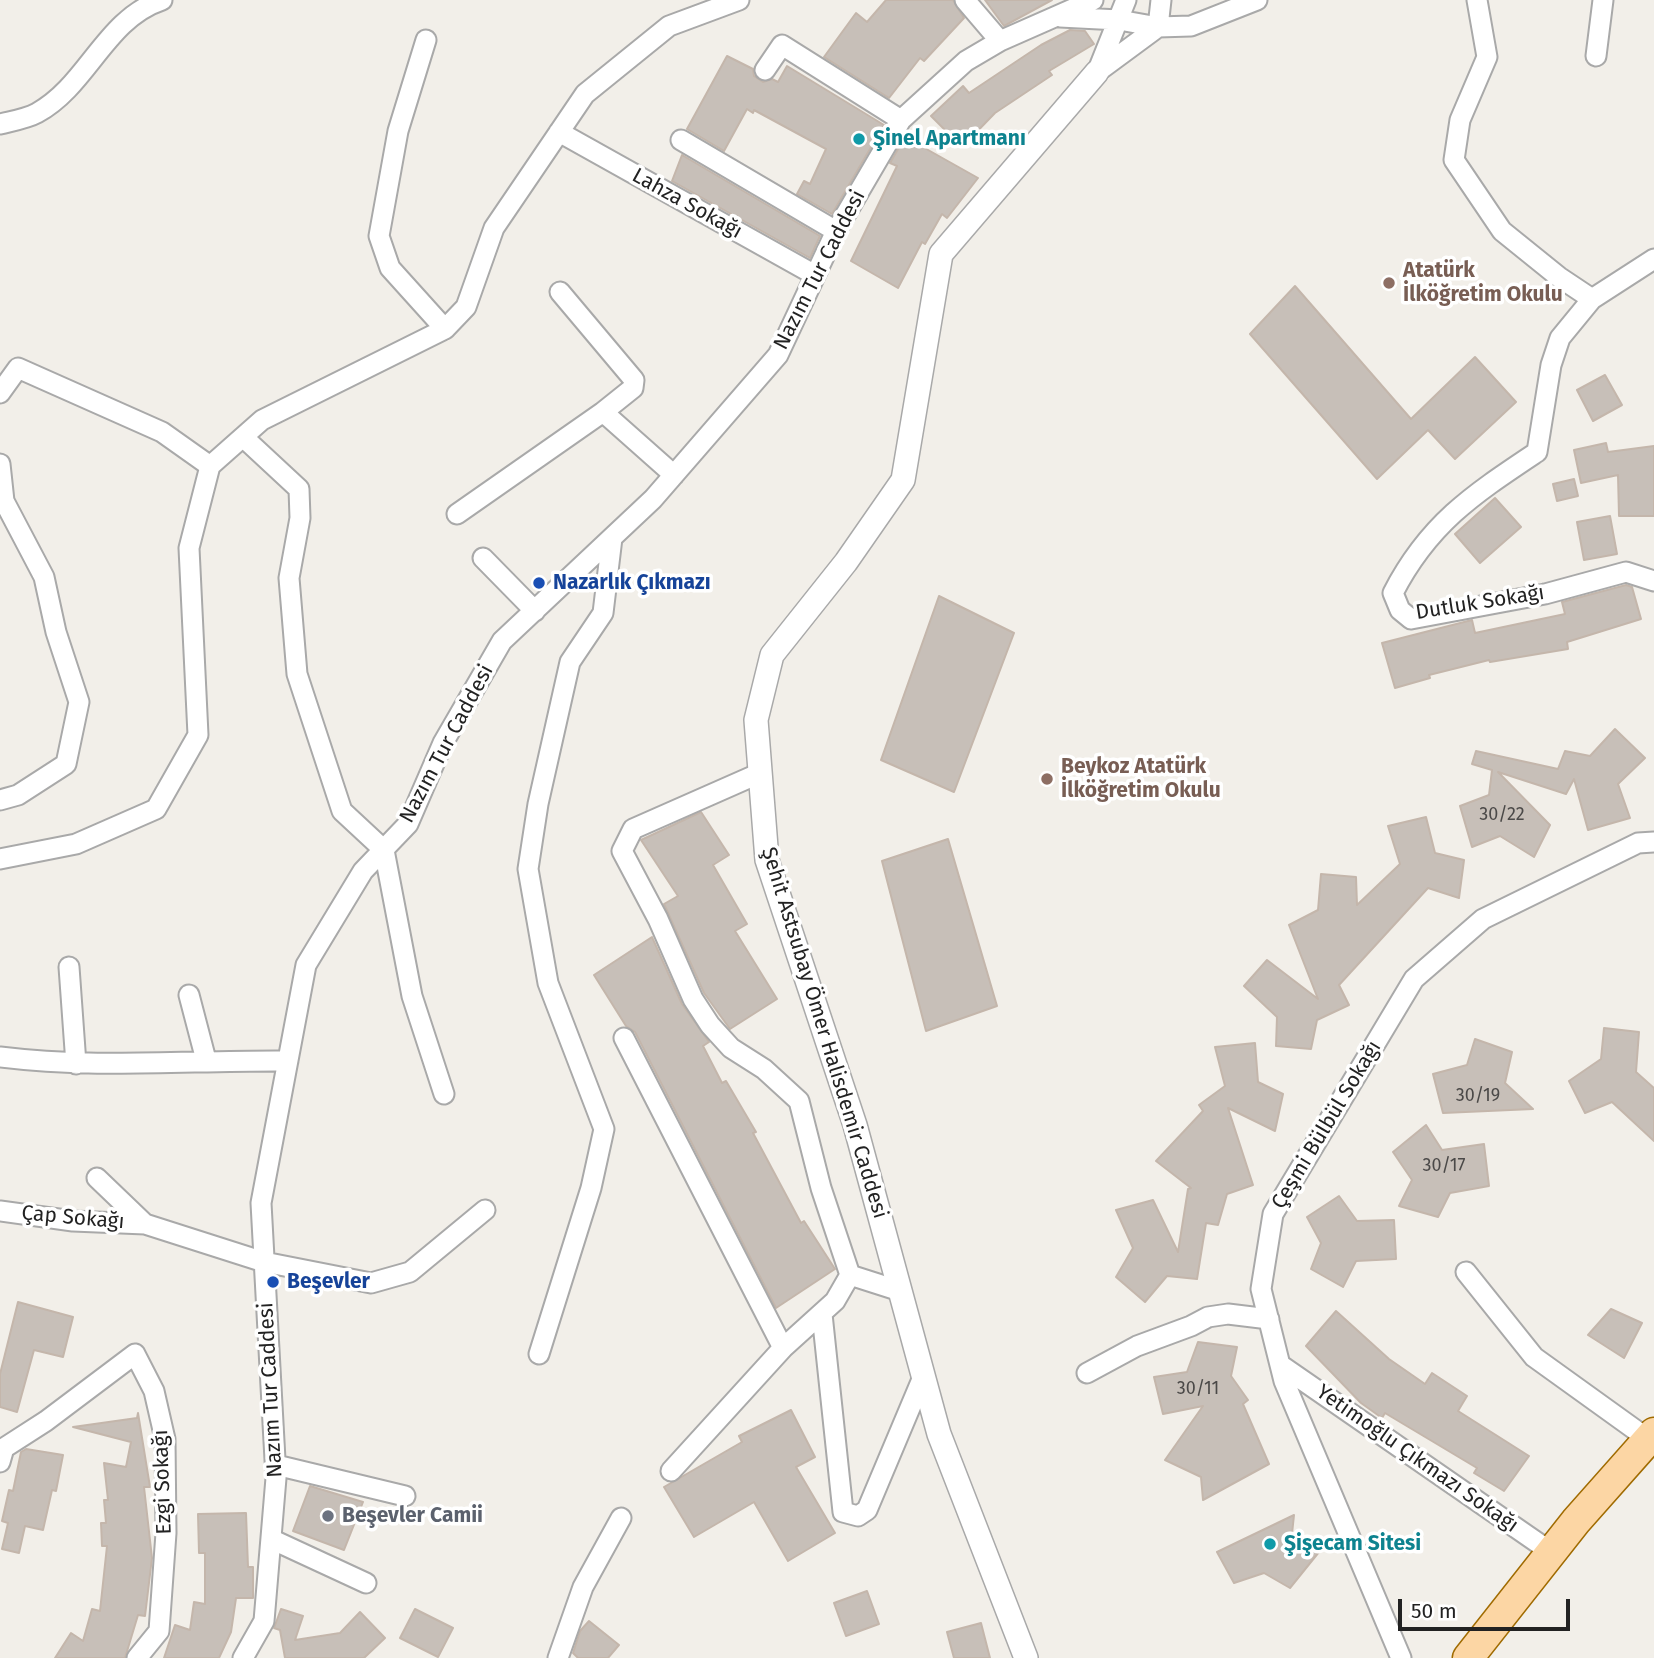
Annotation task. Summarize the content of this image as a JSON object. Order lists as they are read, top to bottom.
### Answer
{
  "streets": {
    "street": [
      "Lahza Sokağı",
      "Nazım Tur Caddesi",
      "Dutluk Sokağı",
      "Şehit Astsubay Ömer Halisdemir Caddesi",
      "Çeşmi Bülbül Sokağı",
      "Çap Sokağı",
      "Yetimoğlu Çıkmazı Sokağı",
      "Ezgi Sokağı"
    ]
  },
  "crossings": [
    ["Lahza Sokağı", "Nazım Tur Caddesi"],
    ["Nazım Tur Caddesi", "Çap Sokağı"],
    ["Çeşmi Bülbül Sokağı", "Yetimoğlu Çıkmazı Sokağı"]
  ],
  "places": [
    "Şinel Apartmanı",
    "Atatürk İlköğretim Okulu",
    "Nazarlık Çıkmazı",
    "Beykoz Atatürk İlköğretim Okulu",
    "Beşevler",
    "Beşevler Camii",
    "Şişecam Sitesi"
  ],
  "house_numbers": [
    "30/22",
    "30/19",
    "30/17",
    "30/11"
  ],
  "scale_bar": "50 m"
}
